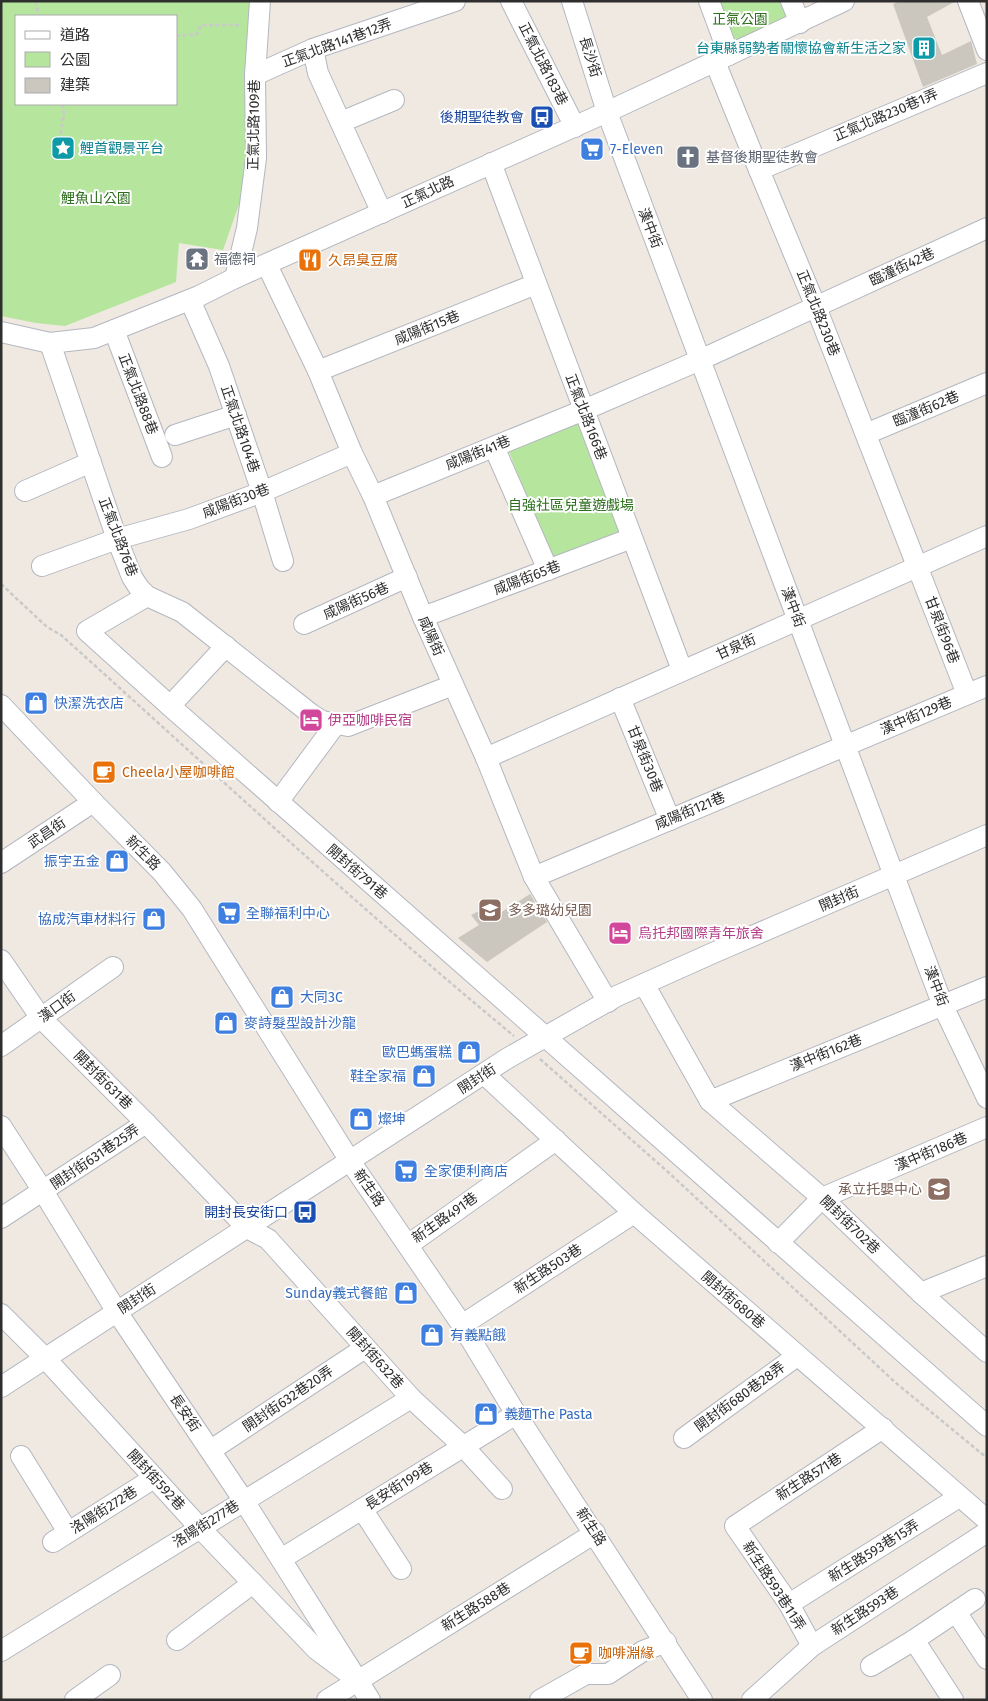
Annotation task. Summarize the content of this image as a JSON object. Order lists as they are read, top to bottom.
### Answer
{
  "streets": {
    "street": [
      "正氣北路141巷12弄",
      "長沙街",
      "正氣北路183巷",
      "正氣北路230巷1弄",
      "正氣北路109巷",
      "正氣北路",
      "漢中街",
      "臨潼街42巷",
      "正氣北路230巷",
      "咸陽街15巷",
      "正氣北路88巷",
      "臨潼街62巷",
      "正氣北路166巷",
      "正氣北路104巷",
      "咸陽街41巷",
      "咸陽街30巷",
      "正氣北路76巷",
      "咸陽街65巷",
      "咸陽街56巷",
      "甘泉街96巷",
      "咸陽街",
      "甘泉街",
      "漢中街129巷",
      "甘泉街30巷",
      "咸陽街121巷",
      "武昌街",
      "新生路",
      "開封街791巷",
      "開封街",
      "漢口街",
      "漢中街162巷",
      "開封街631巷",
      "漢中街186巷",
      "開封街631巷25弄",
      "新生路491巷",
      "開封街702巷",
      "新生路503巷",
      "開封街680巷",
      "開封街632巷",
      "開封街680巷28弄",
      "開封街632巷20弄",
      "長安街",
      "新生路571巷",
      "開封街592巷",
      "長安街199巷",
      "洛陽街272巷",
      "洛陽街277巷",
      "新生路593巷15弄",
      "新生路593巷11弄",
      "新生路588巷",
      "新生路593巷"
    ]
  },
  "crossings": [
    ["正氣北路141巷12弄", "正氣北路109巷"],
    ["長沙街", "正氣北路"],
    ["長沙街", "漢中街"],
    ["正氣北路183巷", "正氣北路"],
    ["正氣北路230巷1弄", "正氣北路230巷"],
    ["正氣北路109巷", "正氣北路"],
    ["正氣北路", "漢中街"],
    ["正氣北路", "正氣北路230巷"],
    ["正氣北路", "正氣北路88巷"],
    ["正氣北路", "正氣北路166巷"],
    ["正氣北路", "正氣北路104巷"],
    ["正氣北路", "正氣北路76巷"],
    ["正氣北路", "咸陽街"],
    ["漢中街", "臨潼街42巷"],
    ["漢中街", "咸陽街41巷"],
    ["漢中街", "甘泉街"],
    ["漢中街", "漢中街129巷"],
    ["漢中街", "咸陽街121巷"],
    ["漢中街", "開封街"],
    ["漢中街", "漢中街162巷"],
    ["臨潼街42巷", "正氣北路230巷"],
    ["臨潼街42巷", "咸陽街41巷"],
    ["正氣北路230巷", "臨潼街62巷"],
    ["正氣北路230巷", "甘泉街96巷"],
    ["正氣北路230巷", "甘泉街"],
    ["咸陽街15巷", "正氣北路166巷"],
    ["咸陽街15巷", "咸陽街"],
    ["正氣北路166巷", "咸陽街41巷"],
    ["正氣北路166巷", "咸陽街65巷"],
    ["正氣北路166巷", "甘泉街"],
    ["正氣北路104巷", "咸陽街30巷"],
    ["咸陽街41巷", "咸陽街"],
    ["咸陽街30巷", "正氣北路76巷"],
    ["咸陽街30巷", "咸陽街"],
    ["正氣北路76巷", "開封街791巷"],
    ["咸陽街65巷", "咸陽街"],
    ["咸陽街56巷", "咸陽街"],
    ["甘泉街96巷", "甘泉街"],
    ["甘泉街96巷", "漢中街129巷"],
    ["咸陽街", "甘泉街"],
    ["咸陽街", "咸陽街121巷"],
    ["咸陽街", "開封街"],
    ["甘泉街", "甘泉街30巷"],
    ["漢中街129巷", "咸陽街121巷"],
    ["甘泉街30巷", "咸陽街121巷"],
    ["武昌街", "新生路"],
    ["新生路", "開封街"],
    ["新生路", "新生路491巷"],
    ["新生路", "新生路503巷"],
    ["新生路", "長安街199巷"],
    ["新生路", "新生路588巷"],
    ["開封街791巷", "開封街"],
    ["開封街", "開封街631巷"],
    ["開封街", "開封街702巷"],
    ["開封街", "開封街680巷"],
    ["開封街", "開封街632巷"],
    ["開封街", "長安街"],
    ["開封街", "開封街592巷"],
    ["漢口街", "開封街631巷"],
    ["漢中街162巷", "開封街702巷"],
    ["開封街631巷", "開封街631巷25弄"],
    ["開封街631巷", "開封街632巷"],
    ["漢中街186巷", "開封街702巷"],
    ["開封街631巷25弄", "長安街"],
    ["新生路491巷", "開封街680巷"],
    ["新生路503巷", "開封街680巷"],
    ["開封街680巷", "開封街680巷28弄"],
    ["開封街680巷", "新生路571巷"],
    ["開封街680巷", "新生路593巷15弄"],
    ["開封街632巷", "開封街632巷20弄"],
    ["開封街632巷", "長安街199巷"],
    ["開封街632巷", "洛陽街277巷"],
    ["開封街632巷20弄", "長安街"],
    ["長安街", "開封街592巷"],
    ["長安街", "長安街199巷"],
    ["長安街", "洛陽街277巷"],
    ["長安街", "新生路588巷"],
    ["新生路571巷", "新生路593巷11弄"],
    ["開封街592巷", "洛陽街272巷"],
    ["開封街592巷", "洛陽街277巷"],
    ["開封街592巷", "新生路588巷"],
    ["新生路593巷15弄", "新生路593巷11弄"],
    ["新生路593巷11弄", "新生路593巷"]
  ],
  "parks": ["正氣公園", "鯉魚山公園", "自強社區兒童遊戲場"],
  "places": {
    "building": ["台東縣弱勢者關懷協會新生活之家"],
    "bus stop": ["後期聖徒教會", "開封長安街口"],
    "place": ["鯉首觀景平台"],
    "supermarket": ["7-Eleven", "全聯福利中心", "全家便利商店"],
    "church": ["基督後期聖徒教會"],
    "temple": ["福德祠"],
    "restaurant": ["久昂臭豆腐"],
    "shop": [
      "快潔洗衣店",
      "振宇五金",
      "協成汽車材料行",
      "大同3C",
      "麥詩髮型設計沙龍",
      "歐巴螞蛋糕",
      "鞋全家福",
      "燦坤",
      "Sunday義式餐館",
      "有義點餓",
      "義麵The Pasta"
    ],
    "hotel": ["伊亞咖啡民宿", "烏托邦國際青年旅舍"],
    "cafe": ["Cheela小屋咖啡館", "咖啡淵緣"],
    "school or university": ["多多璐幼兒園", "承立托嬰中心"]
  },
  "legend": ["道路", "公園", "建築"]
}
